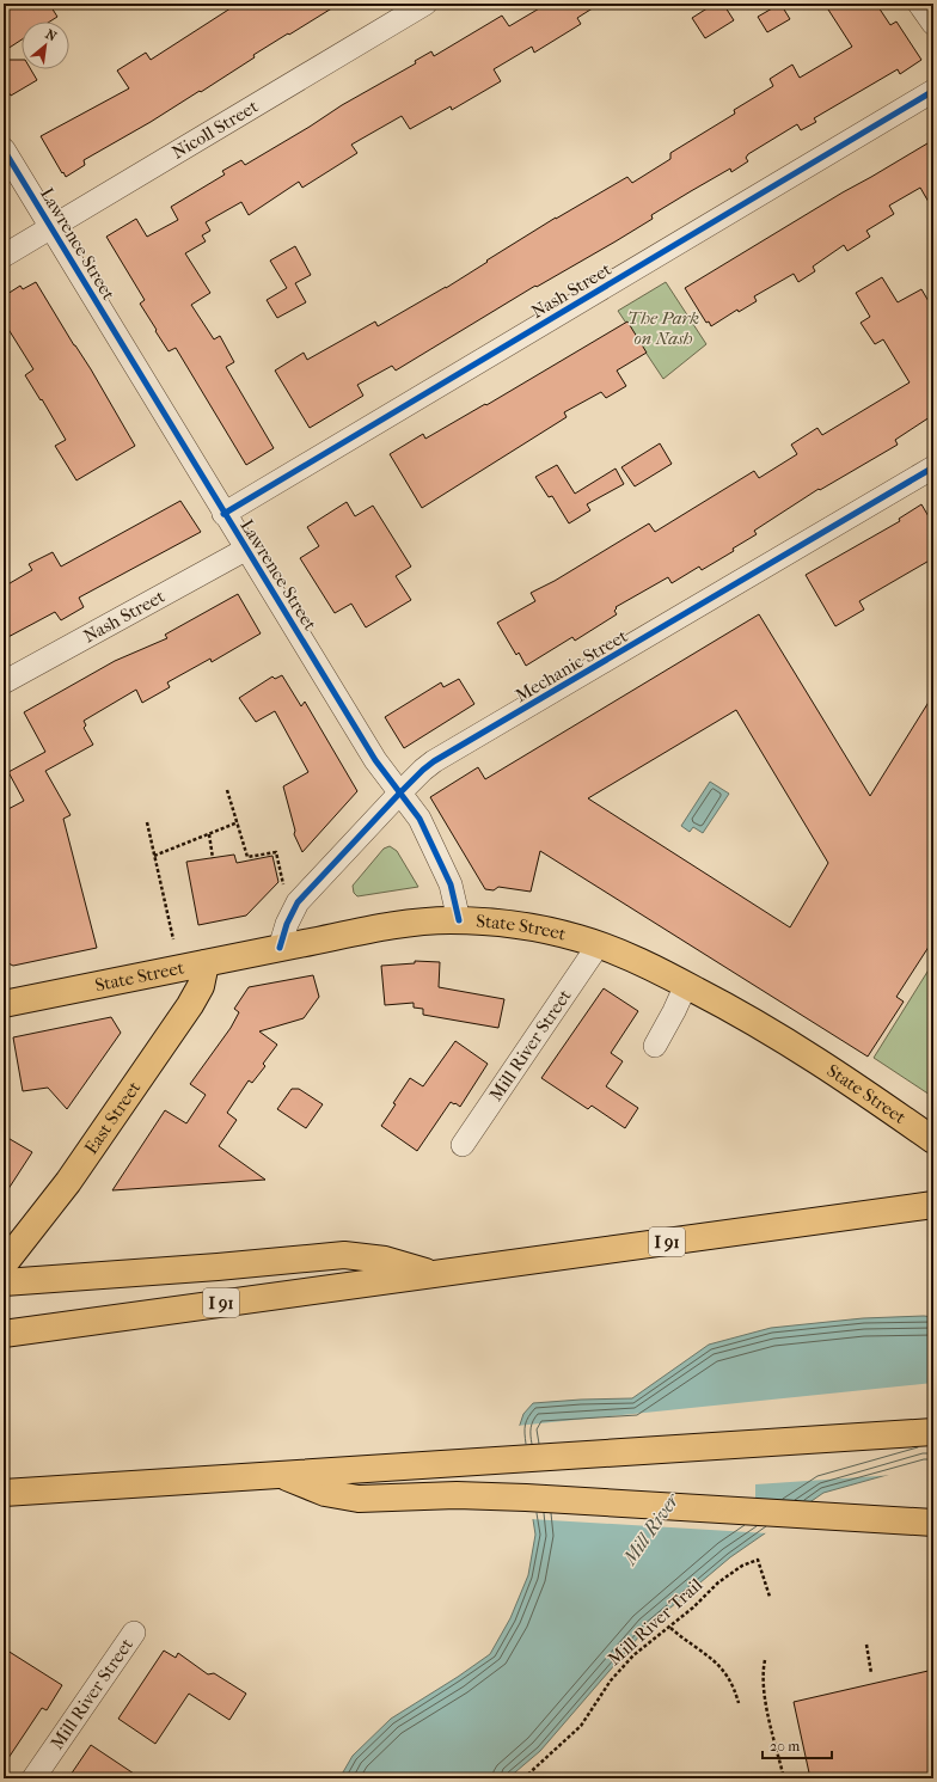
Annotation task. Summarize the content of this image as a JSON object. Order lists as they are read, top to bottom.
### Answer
{
  "streets": {
    "main road": ["State Street", "East Street", "I 91"],
    "street": [
      "Nicoll Street",
      "Lawrence Street",
      "Nash Street",
      "Mechanic Street",
      "Mill River Street"
    ],
    "path": ["Mill River Trail"]
  },
  "crossings": [
    ["Nicoll Street", "Lawrence Street"],
    ["Lawrence Street", "Nash Street"],
    ["Lawrence Street", "Mechanic Street"],
    ["Lawrence Street", "State Street"],
    ["Mechanic Street", "State Street"],
    ["State Street", "Mill River Street"],
    ["State Street", "East Street"]
  ],
  "water": ["Mill River"],
  "parks": ["The Park on Nash"],
  "scale_bar": "20 m",
  "north": "top right"
}
